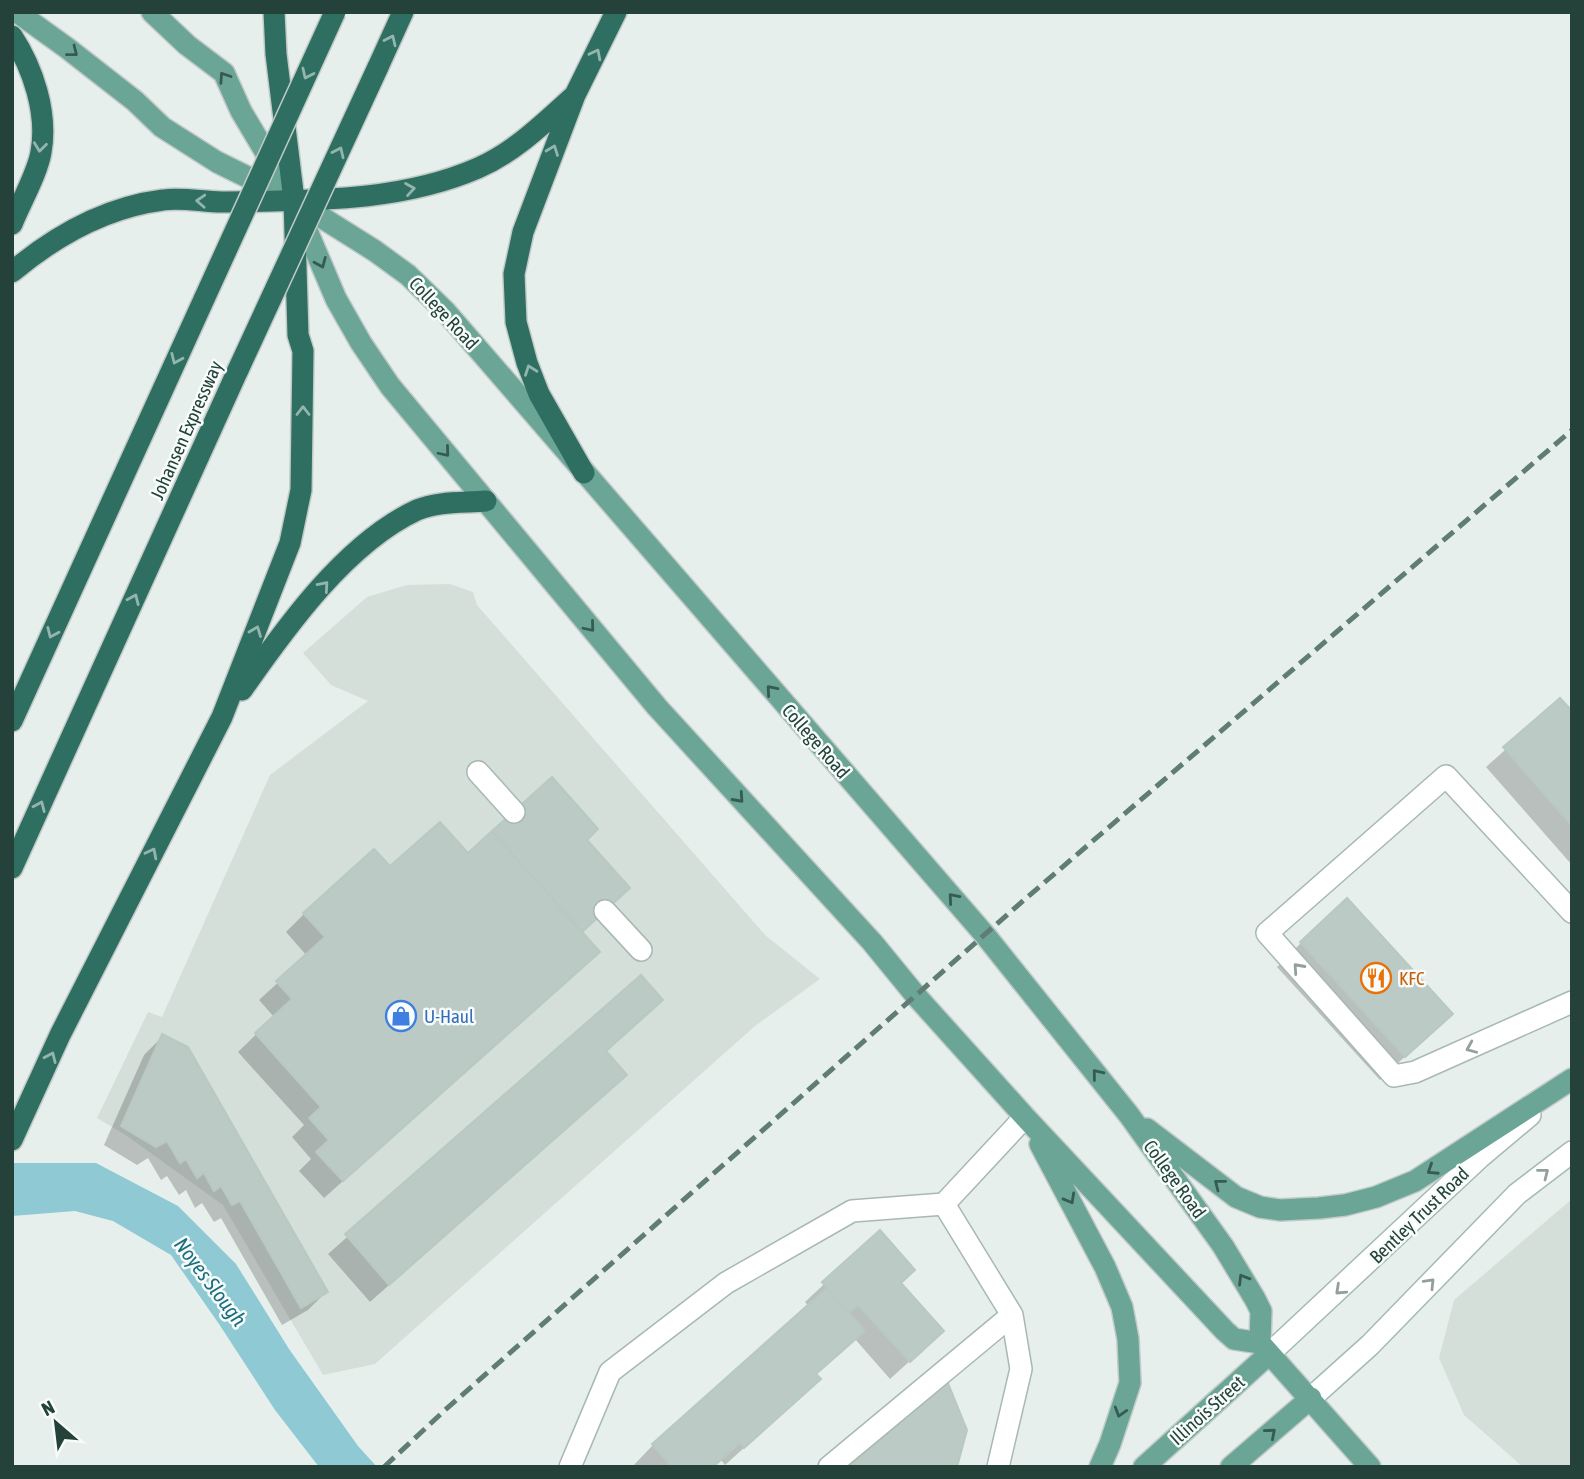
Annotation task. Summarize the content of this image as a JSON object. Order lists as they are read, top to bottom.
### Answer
{
  "streets": {
    "highway": ["Johansen Expressway"],
    "main road": ["College Road", "Illinois Street"],
    "street": ["Bentley Trust Road"]
  },
  "crossings": [
    ["College Road", "Bentley Trust Road"],
    ["College Road", "Illinois Street"],
    ["Bentley Trust Road", "Illinois Street"]
  ],
  "water": ["Noyes Slough"],
  "places": {
    "restaurant": ["KFC"],
    "shop": ["U-Haul"]
  },
  "north": "top left"
}
